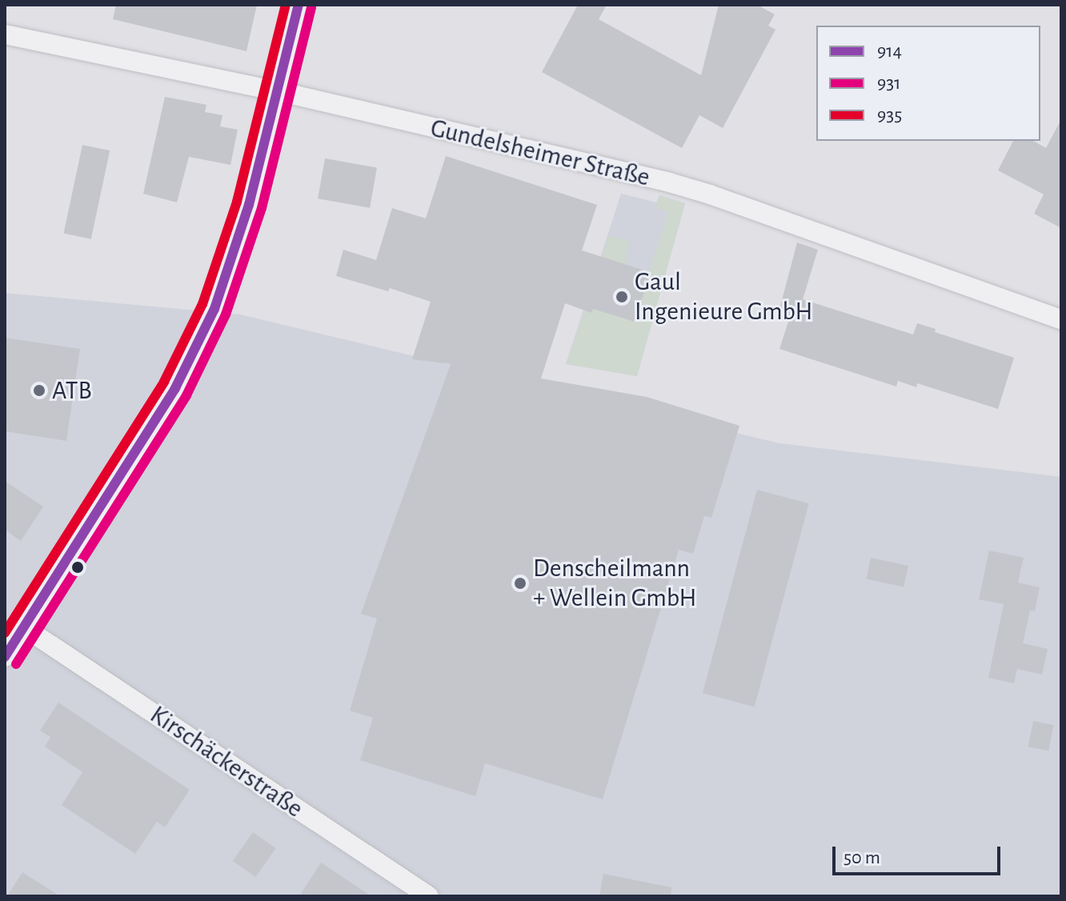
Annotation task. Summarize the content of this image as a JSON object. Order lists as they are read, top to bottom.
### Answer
{
  "streets": {
    "street": ["Gundelsheimer Straße", "Kirschäckerstraße"]
  },
  "places": ["Gaul Ingenieure GmbH", "ATB", "Denscheilmann + Wellein GmbH"],
  "lines": ["transit line 914", "transit line 935", "transit line 931"],
  "legend": ["914", "931", "935"],
  "scale_bar": "50 m"
}
